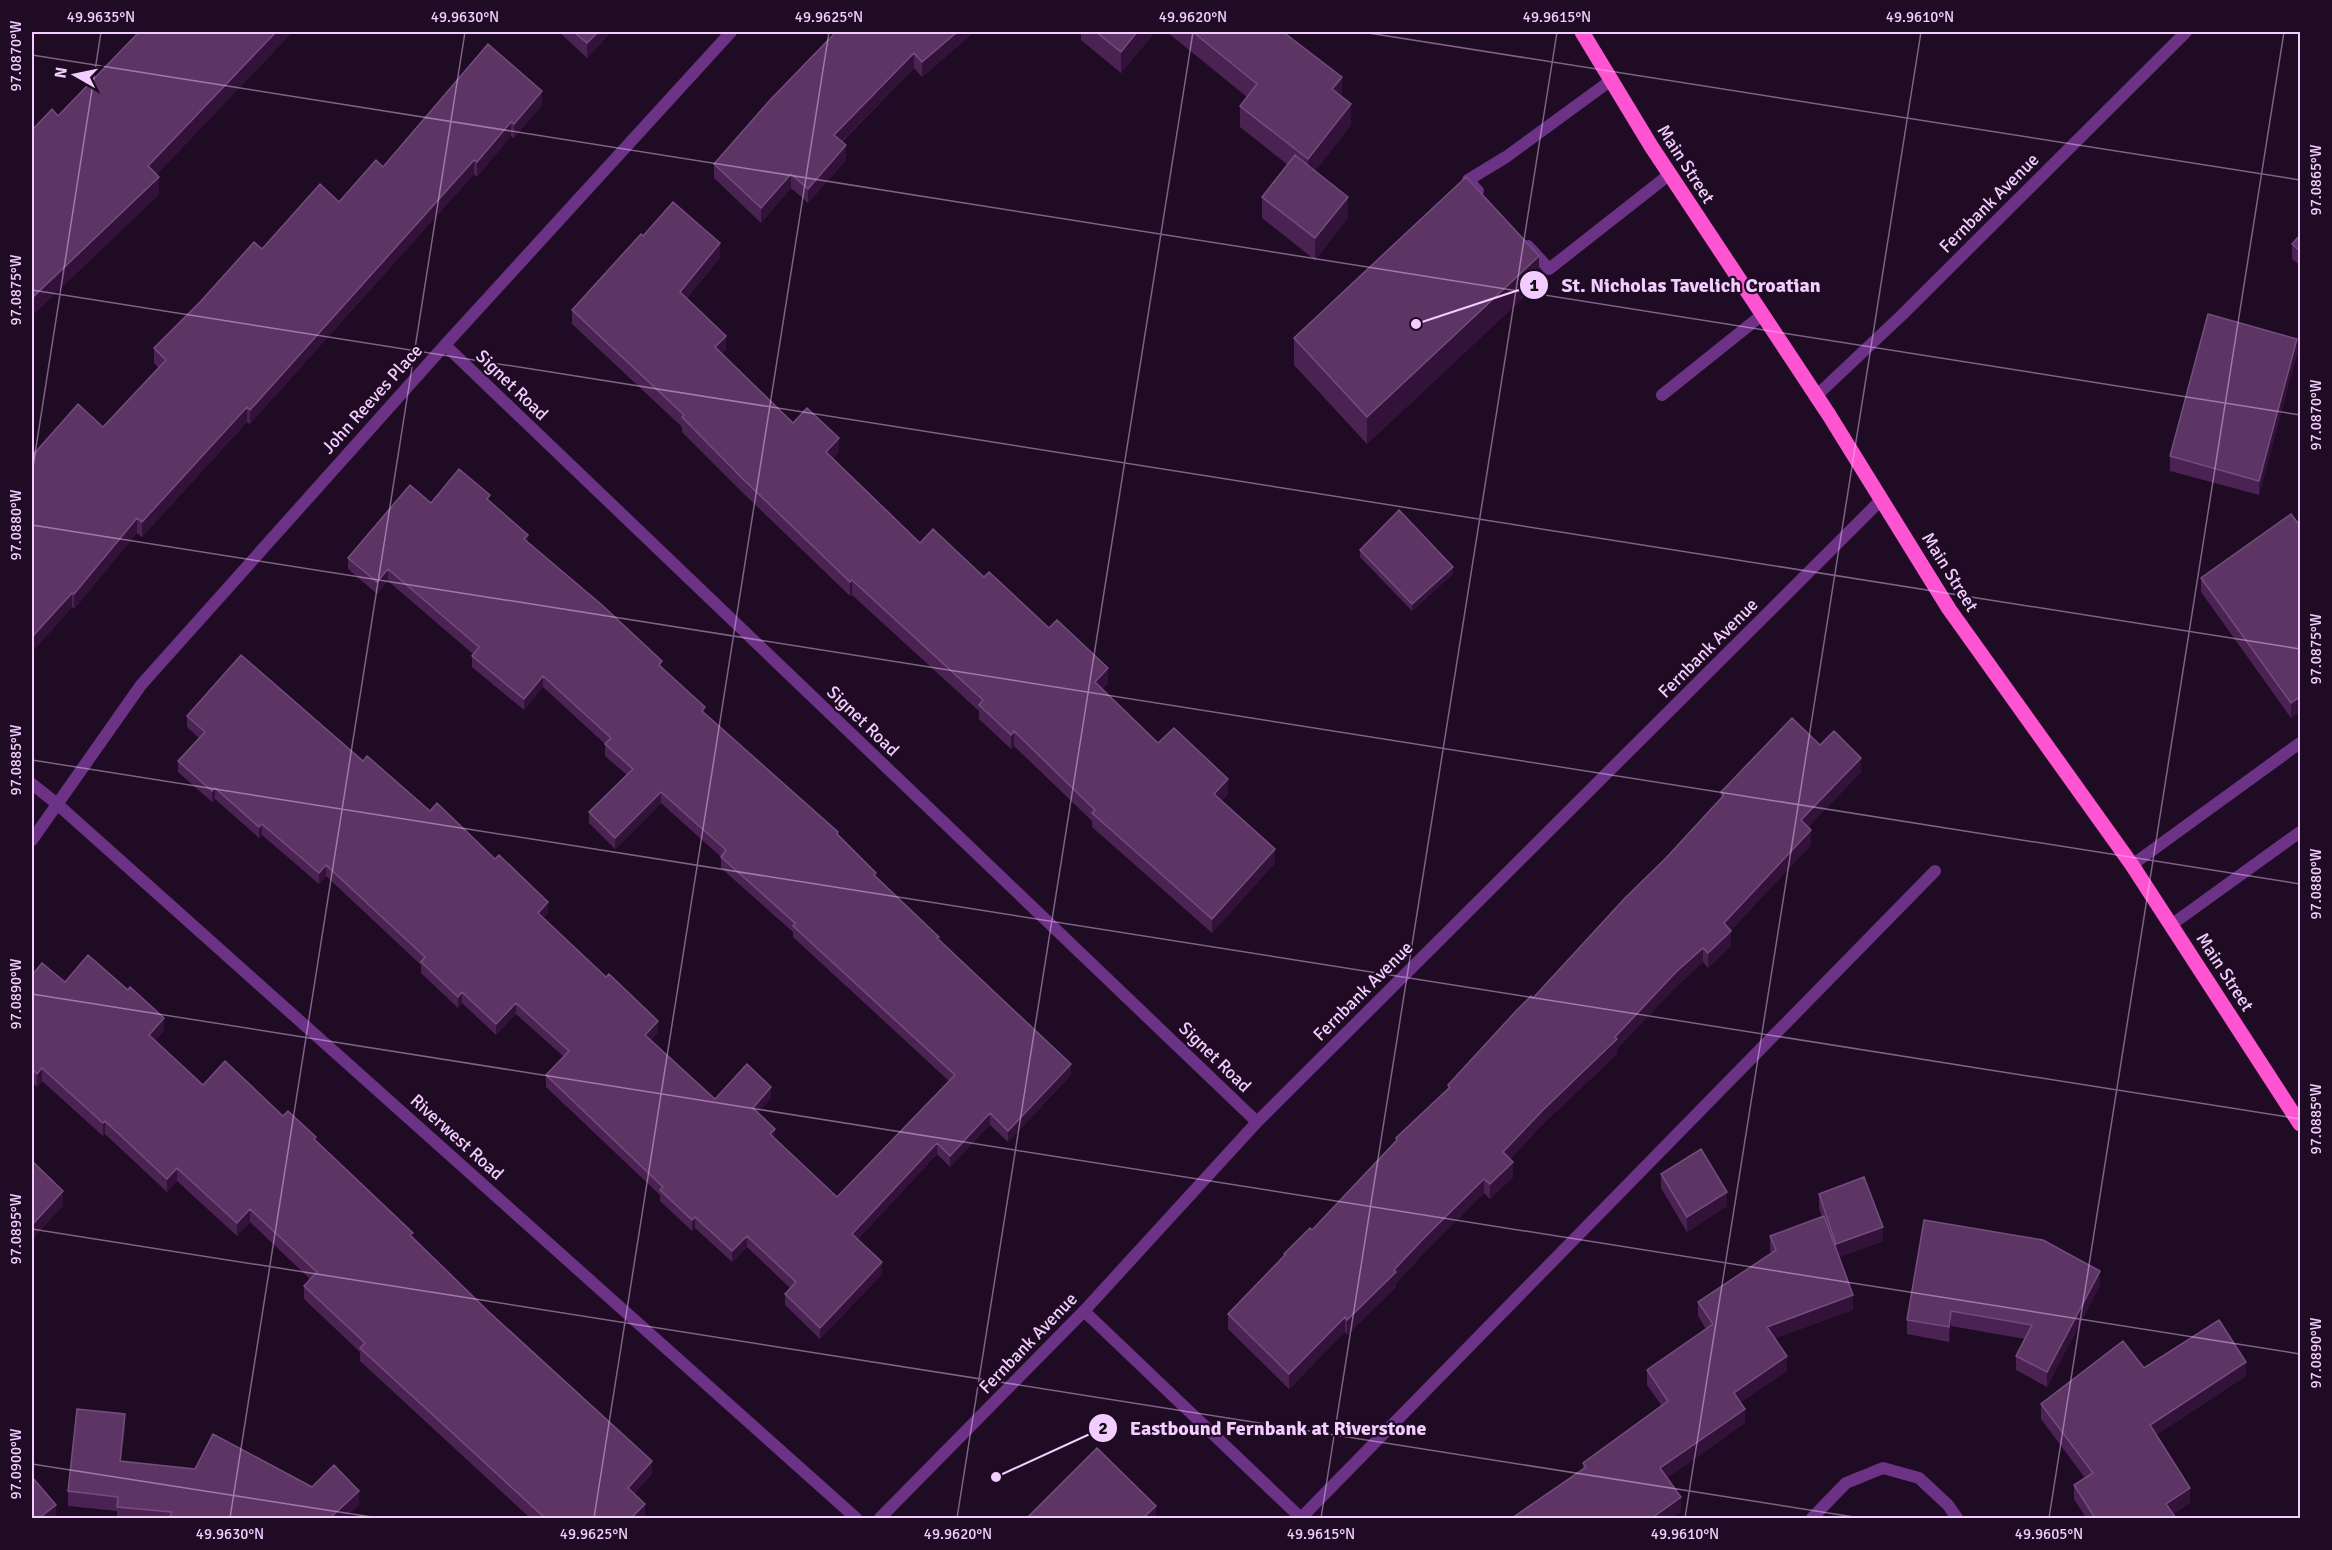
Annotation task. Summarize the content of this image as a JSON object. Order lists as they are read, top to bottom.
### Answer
{
  "streets": {
    "main road": ["Main Street"],
    "street": [
      "Fernbank Avenue",
      "Signet Road",
      "John Reeves Place",
      "Riverwest Road"
    ]
  },
  "crossings": [
    ["Main Street", "Fernbank Avenue"],
    ["Fernbank Avenue", "Signet Road"],
    ["Signet Road", "John Reeves Place"],
    ["John Reeves Place", "Riverwest Road"]
  ],
  "places": ["St. Nicholas Tavelich Croatian", "Eastbound Fernbank at Riverstone"],
  "north": "left",
  "coordinates": [
    "49.9635°N",
    "49.9630°N",
    "49.9625°N",
    "49.9620°N",
    "49.9615°N",
    "49.9610°N",
    "97.0870°W",
    "97.0865°W",
    "97.0875°W",
    "97.0880°W",
    "97.0885°W",
    "97.0890°W",
    "97.0895°W",
    "97.0900°W",
    "49.9605°N"
  ]
}
